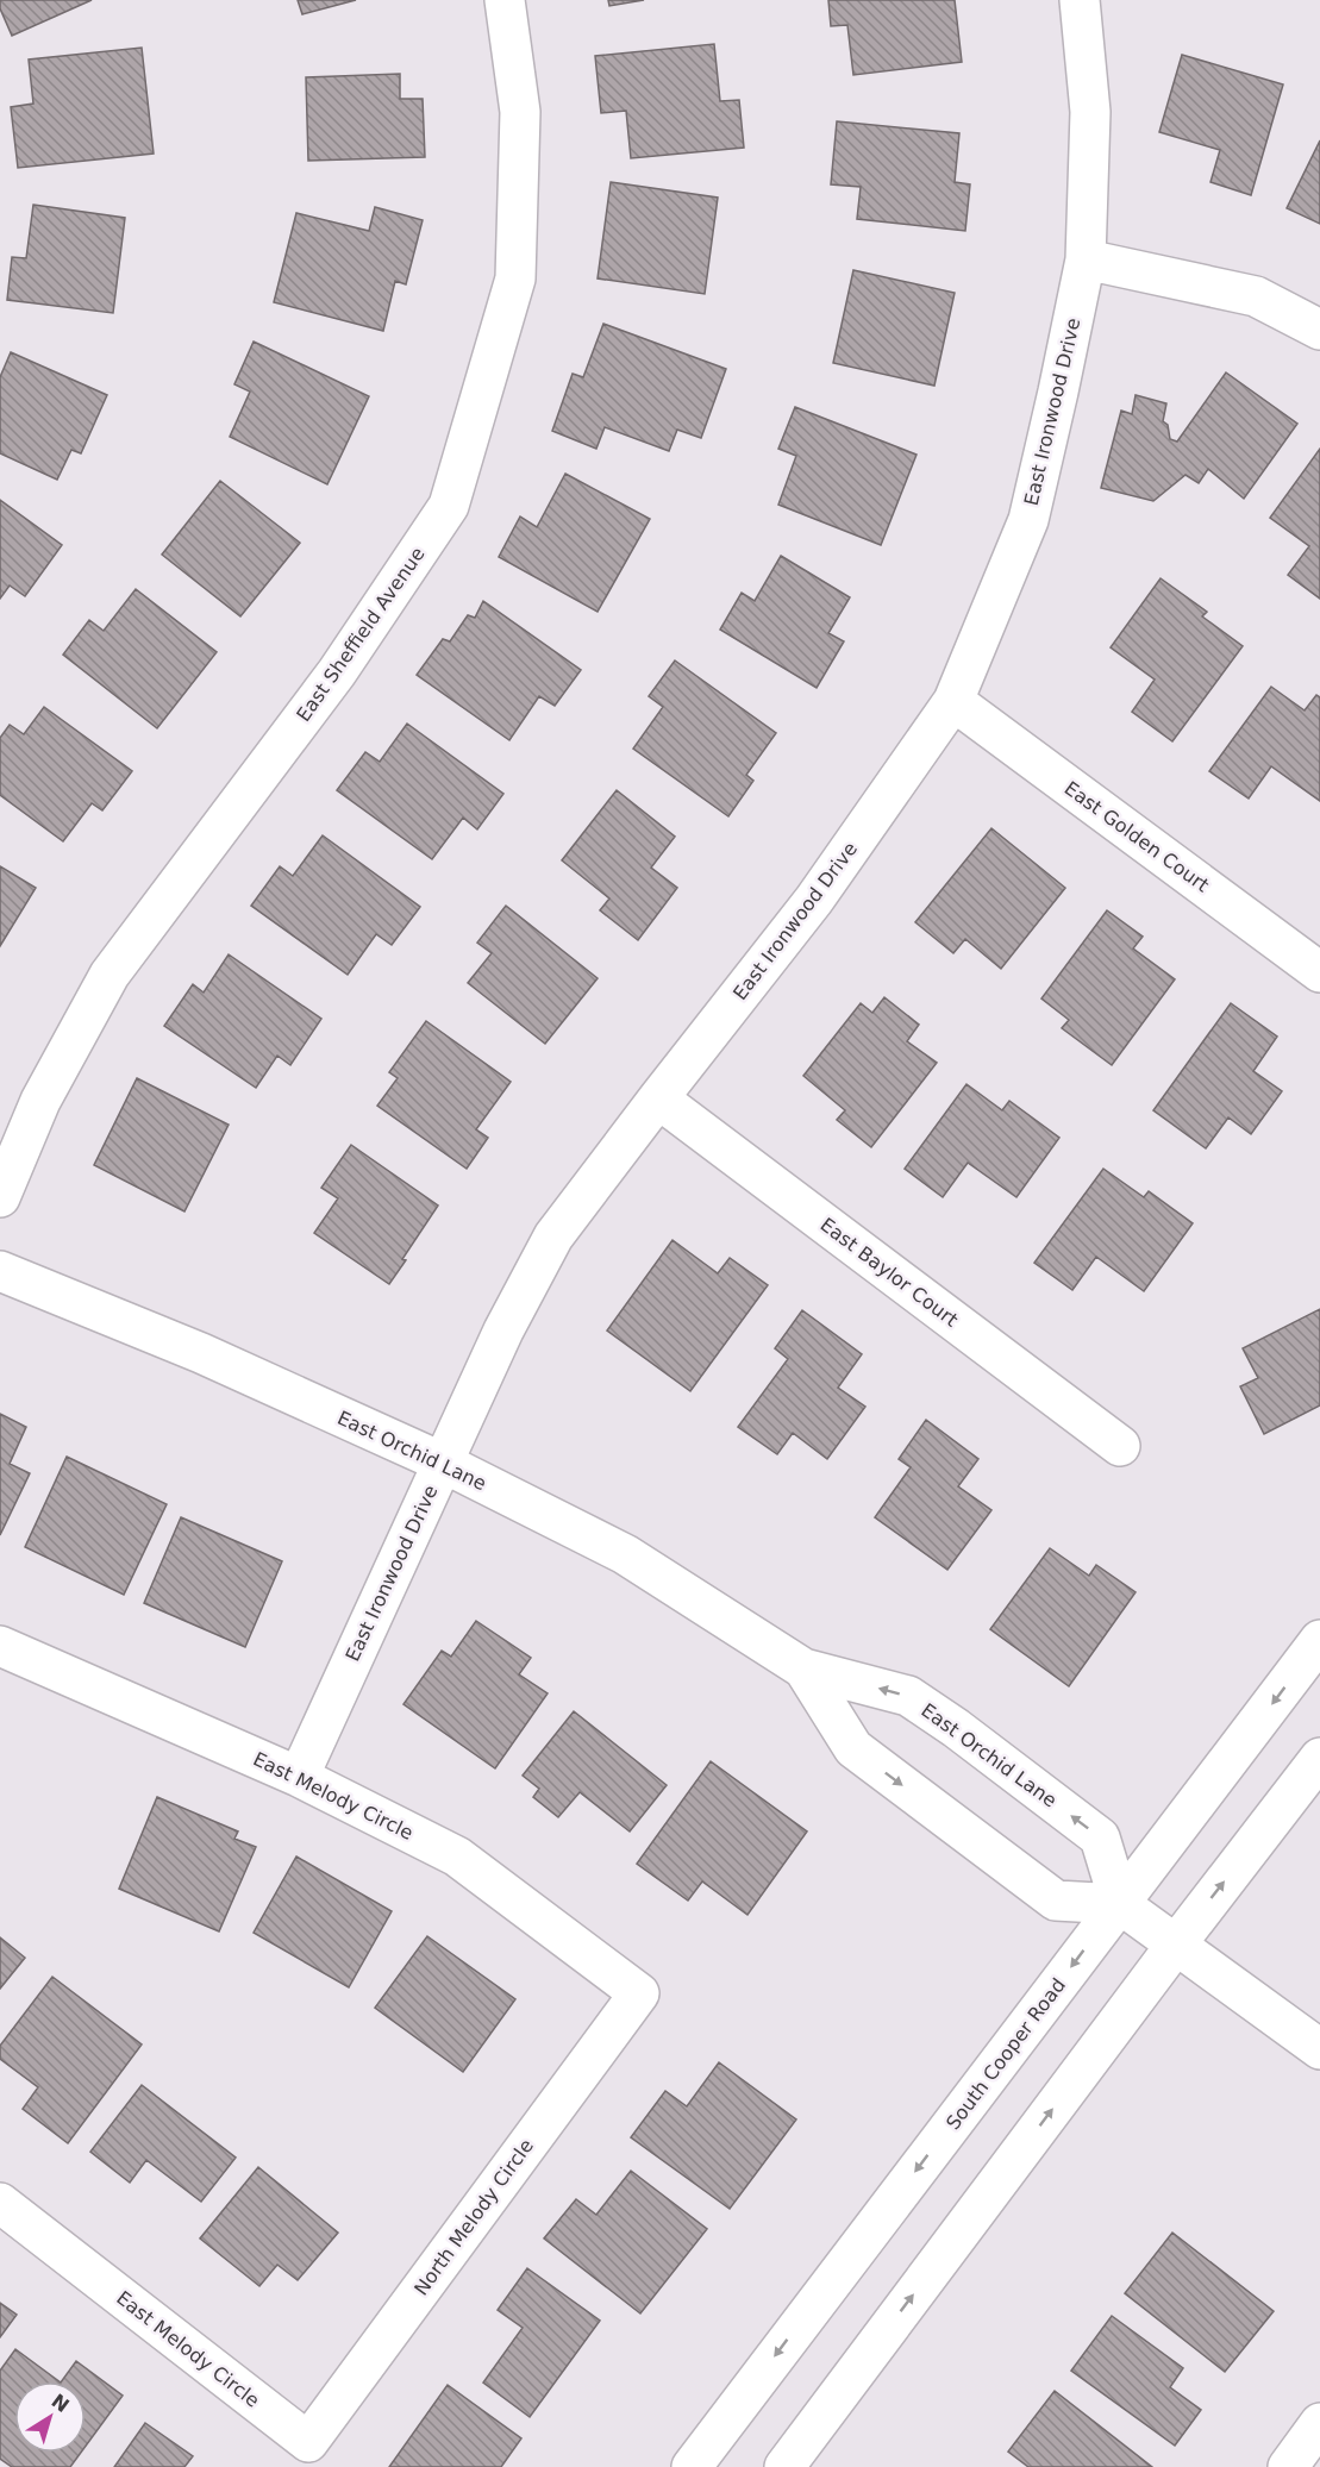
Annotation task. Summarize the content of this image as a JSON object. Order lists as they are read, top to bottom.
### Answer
{
  "streets": {
    "street": [
      "East Ironwood Drive",
      "East Sheffield Avenue",
      "East Golden Court",
      "East Baylor Court",
      "East Orchid Lane",
      "East Melody Circle",
      "South Cooper Road",
      "North Melody Circle"
    ]
  },
  "crossings": [
    ["East Ironwood Drive", "East Golden Court"],
    ["East Ironwood Drive", "East Baylor Court"],
    ["East Ironwood Drive", "East Orchid Lane"],
    ["East Ironwood Drive", "East Melody Circle"],
    ["East Orchid Lane", "South Cooper Road"],
    ["East Melody Circle", "North Melody Circle"]
  ],
  "north": "top right"
}
